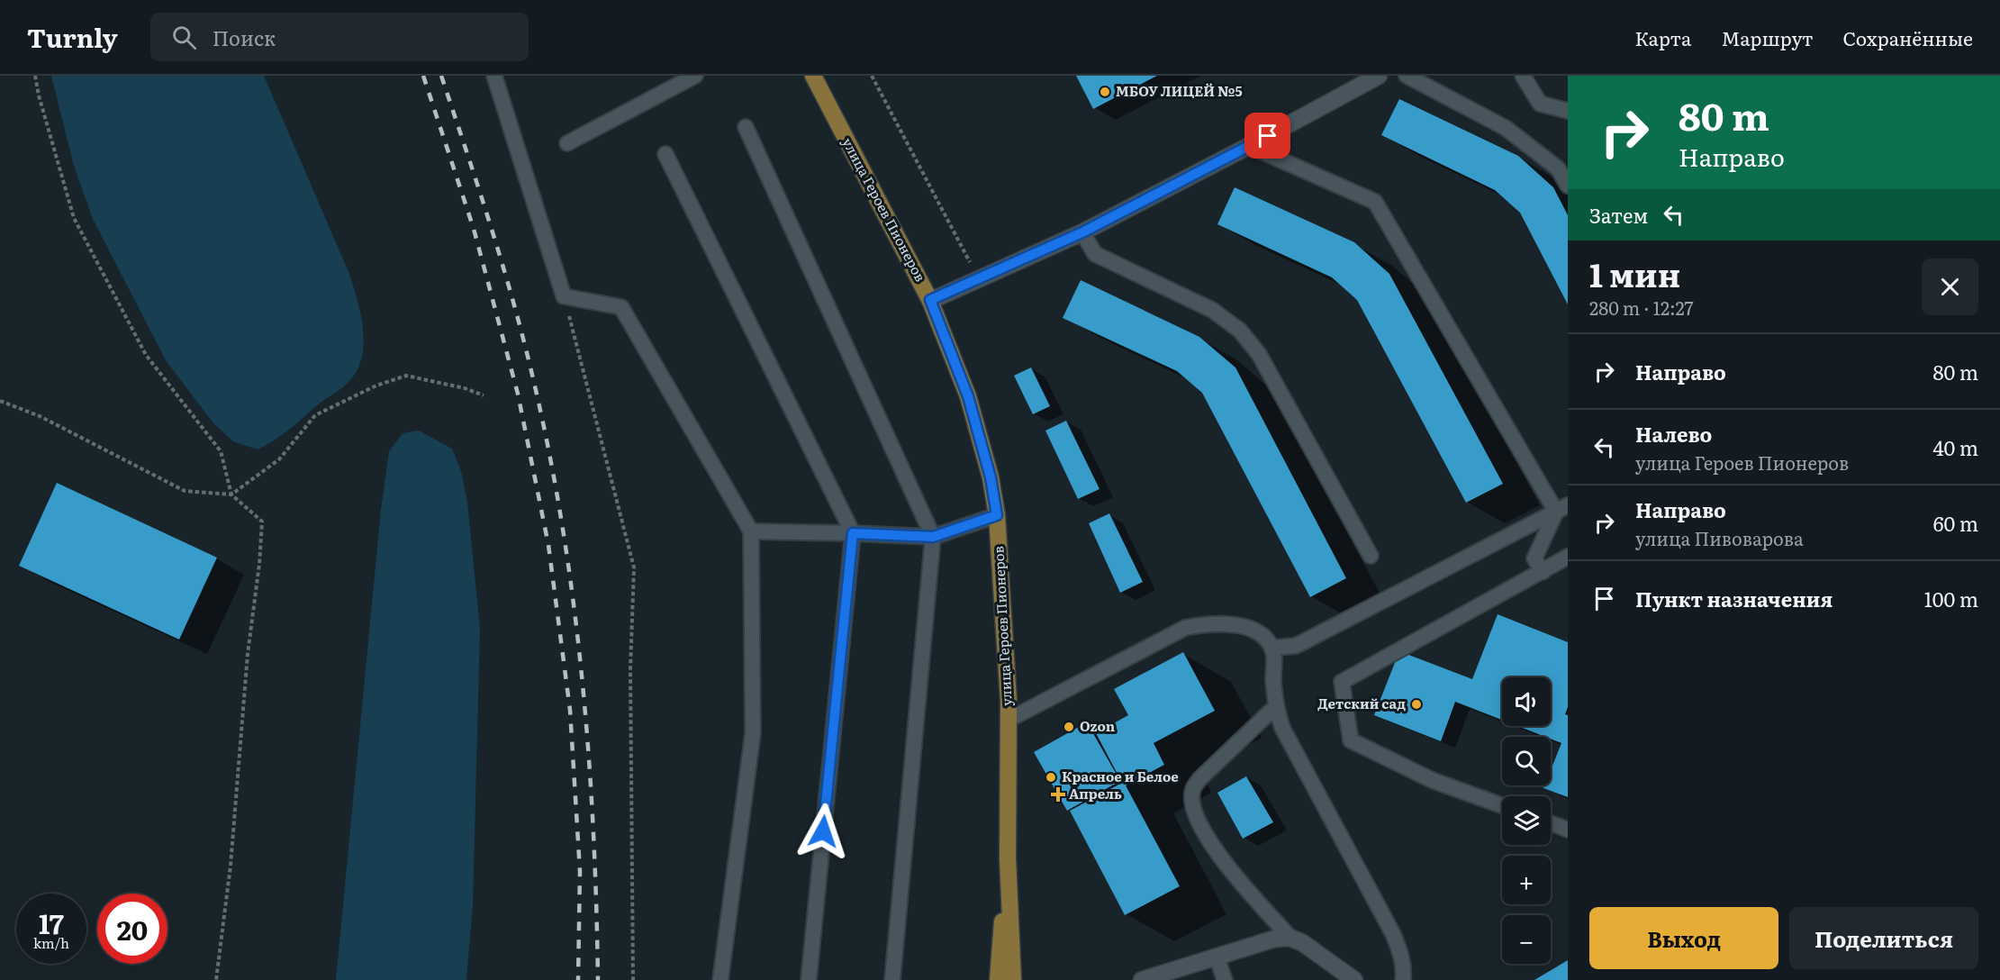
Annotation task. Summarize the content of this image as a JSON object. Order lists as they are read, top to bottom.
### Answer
{
  "streets": {
    "main road": ["улица Героев Пионеров"]
  },
  "places": {
    "other": [
      "МБОУ ЛИЦЕЙ №5",
      "Детский сад",
      "Ozon",
      "Красное и Белое"
    ],
    "health": ["Апрель"]
  },
  "page": {
    "header": "Turnly",
    "search": "Поиск",
    "nav": ["Карта", "Маршрут", "Сохранённые"],
    "turn": ["80 m", "Направо"],
    "then": "Затем",
    "heading": ["1 мин", "280 m · 12:27"],
    "list": [
      {
        "name": "Направо",
        "value": "80 m"
      },
      {
        "name": "Налево",
        "note": "улица Героев Пионеров",
        "value": "40 m"
      },
      {
        "name": "Направо",
        "note": "улица Пивоварова",
        "value": "60 m"
      },
      {
        "name": "Пункт назначения",
        "value": "100 m"
      }
    ],
    "map_buttons": ["+", "−"],
    "speed": "17 km/h",
    "limit": "20",
    "buttons": ["Выход", "Поделиться"]
  }
}
